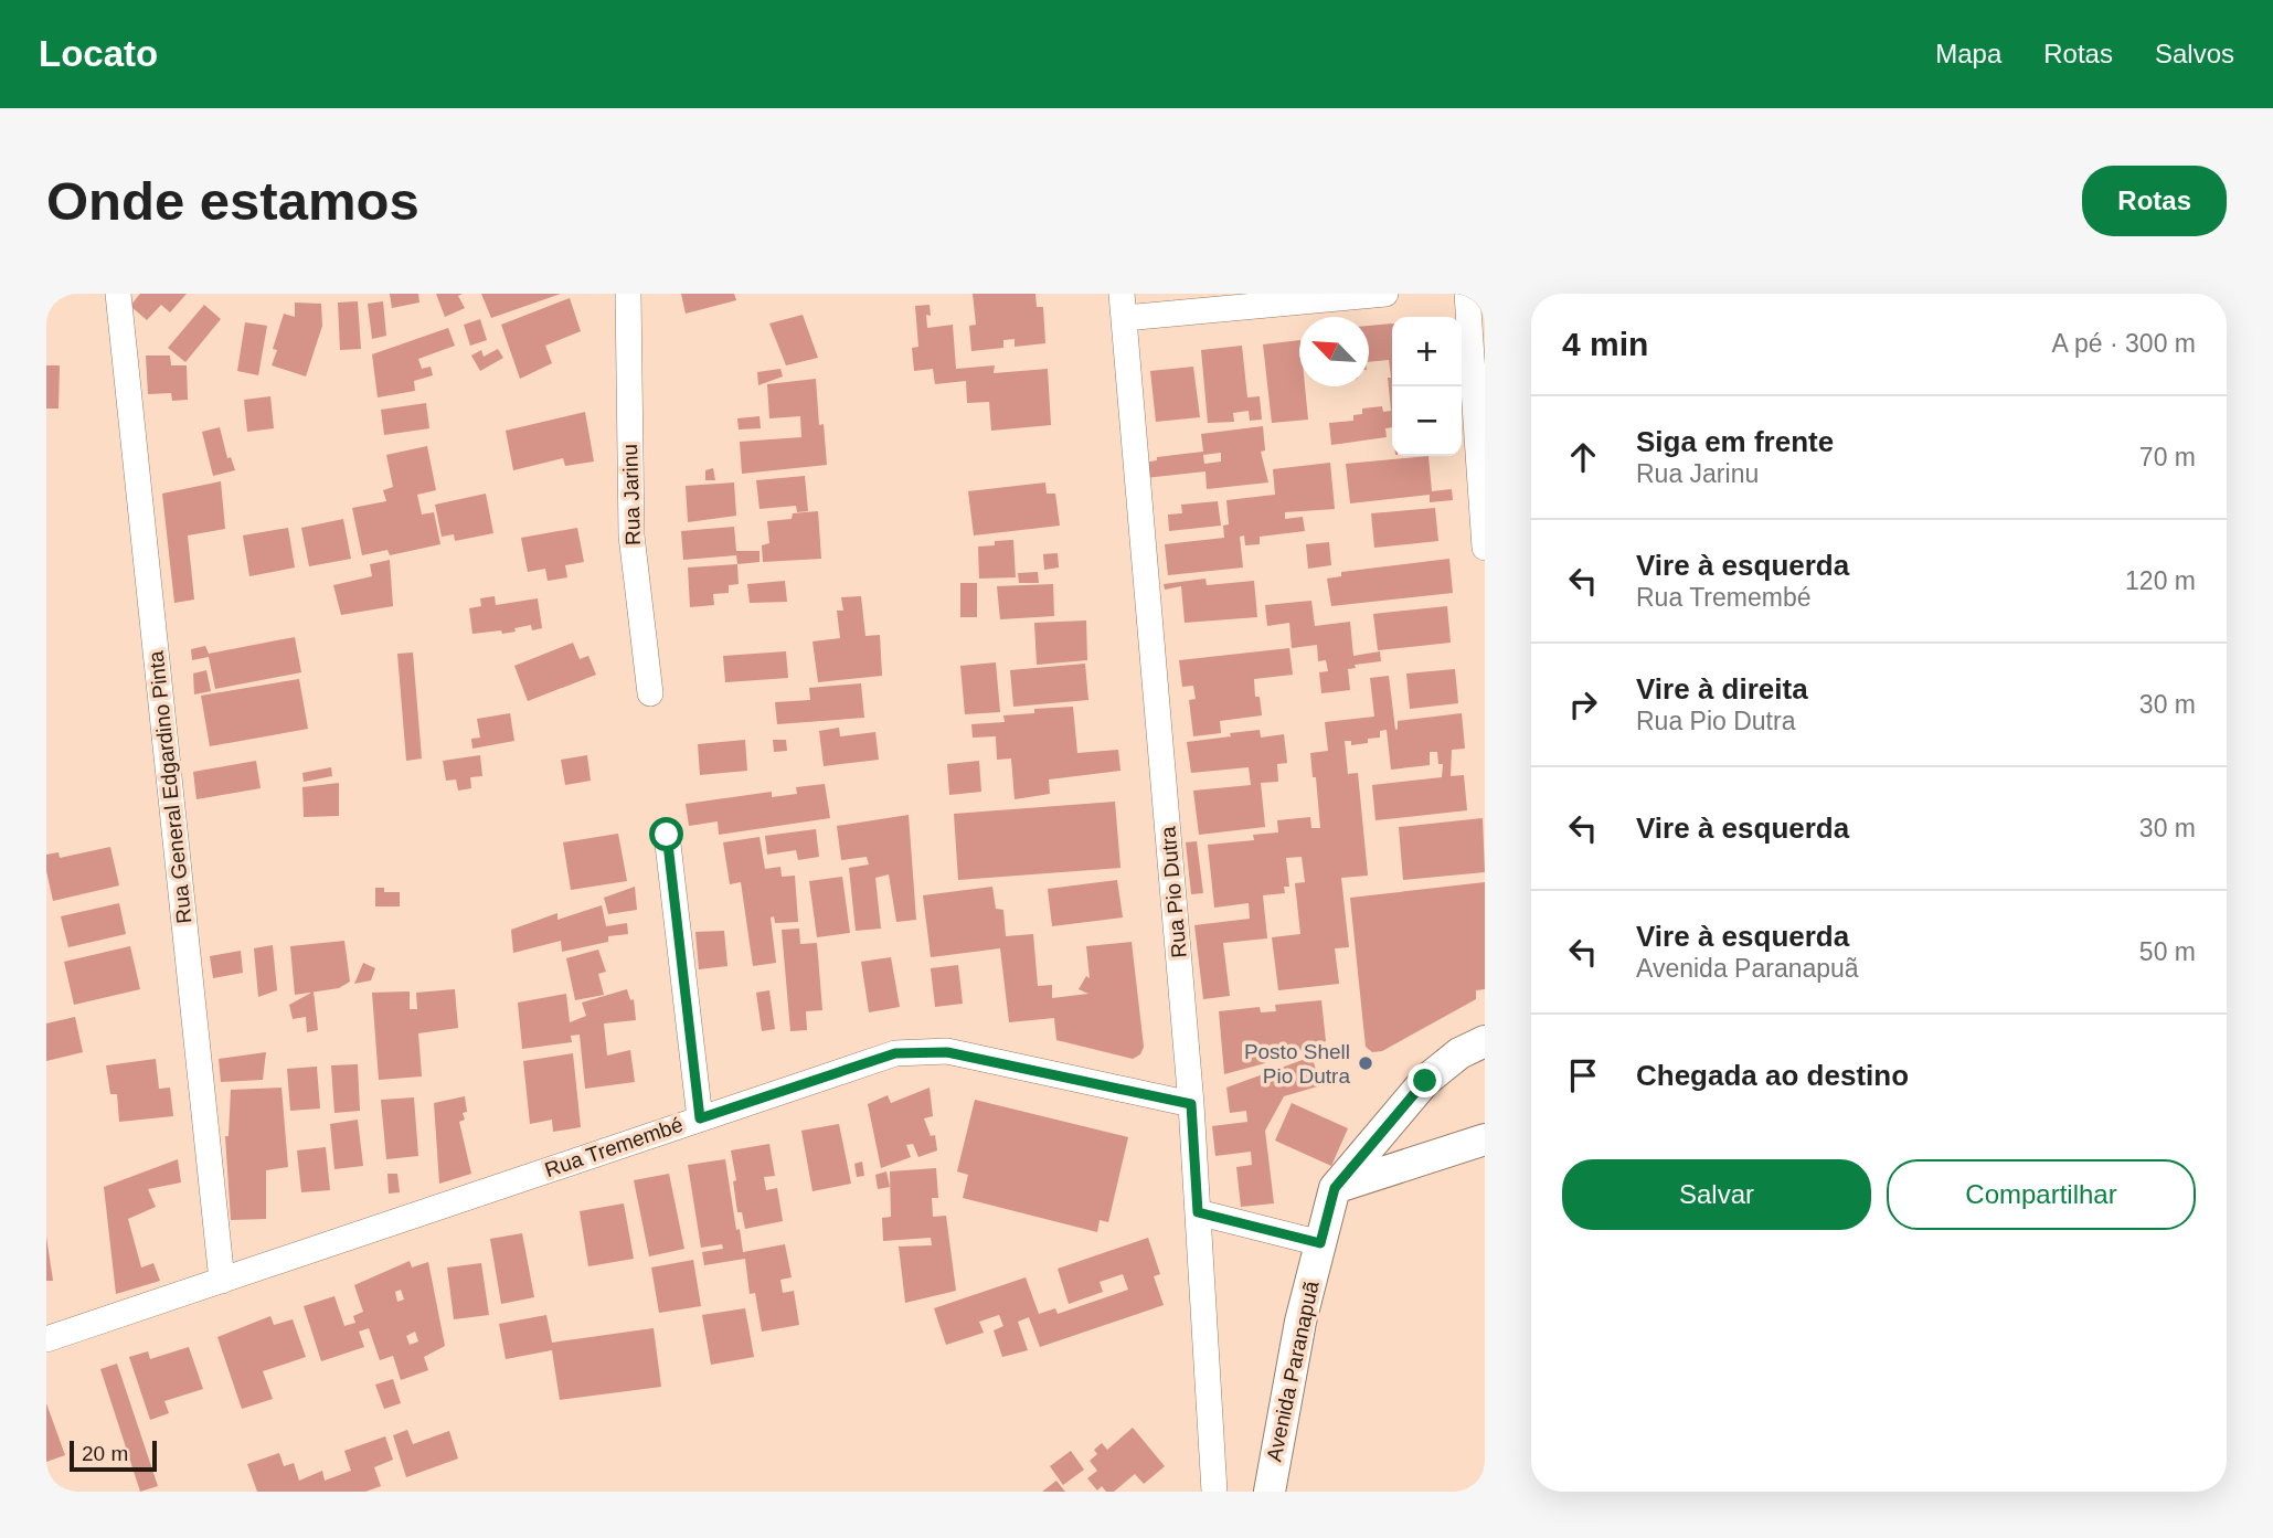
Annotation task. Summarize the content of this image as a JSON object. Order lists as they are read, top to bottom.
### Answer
{
  "streets": {
    "street": [
      "Rua Jarinu",
      "Rua General Edgardino Pinta",
      "Rua Pio Dutra",
      "Rua Tremembé",
      "Avenida Paranapuã"
    ]
  },
  "crossings": [
    ["Rua General Edgardino Pinta", "Rua Tremembé"],
    ["Rua Pio Dutra", "Rua Tremembé"]
  ],
  "places": ["Posto Shell Pio Dutra"],
  "scale_bar": "20 m",
  "north": "top left",
  "page": {
    "header": "Locato",
    "nav": ["Mapa", "Rotas", "Salvos"],
    "buttons": [
      "Rotas",
      ["Salvar", "Compartilhar"]
    ],
    "title": "Onde estamos",
    "heading": ["4 min", "A pé · 300 m"],
    "map_buttons": ["+", "−"],
    "list": [
      ["Siga em frente", "Rua Jarinu", "70 m"],
      ["Vire à esquerda", "Rua Tremembé", "120 m"],
      ["Vire à direita", "Rua Pio Dutra", "30 m"],
      ["Vire à esquerda", "30 m"],
      ["Vire à esquerda", "Avenida Paranapuã", "50 m"],
      "Chegada ao destino"
    ],
    "scale": "20 m"
  }
}
